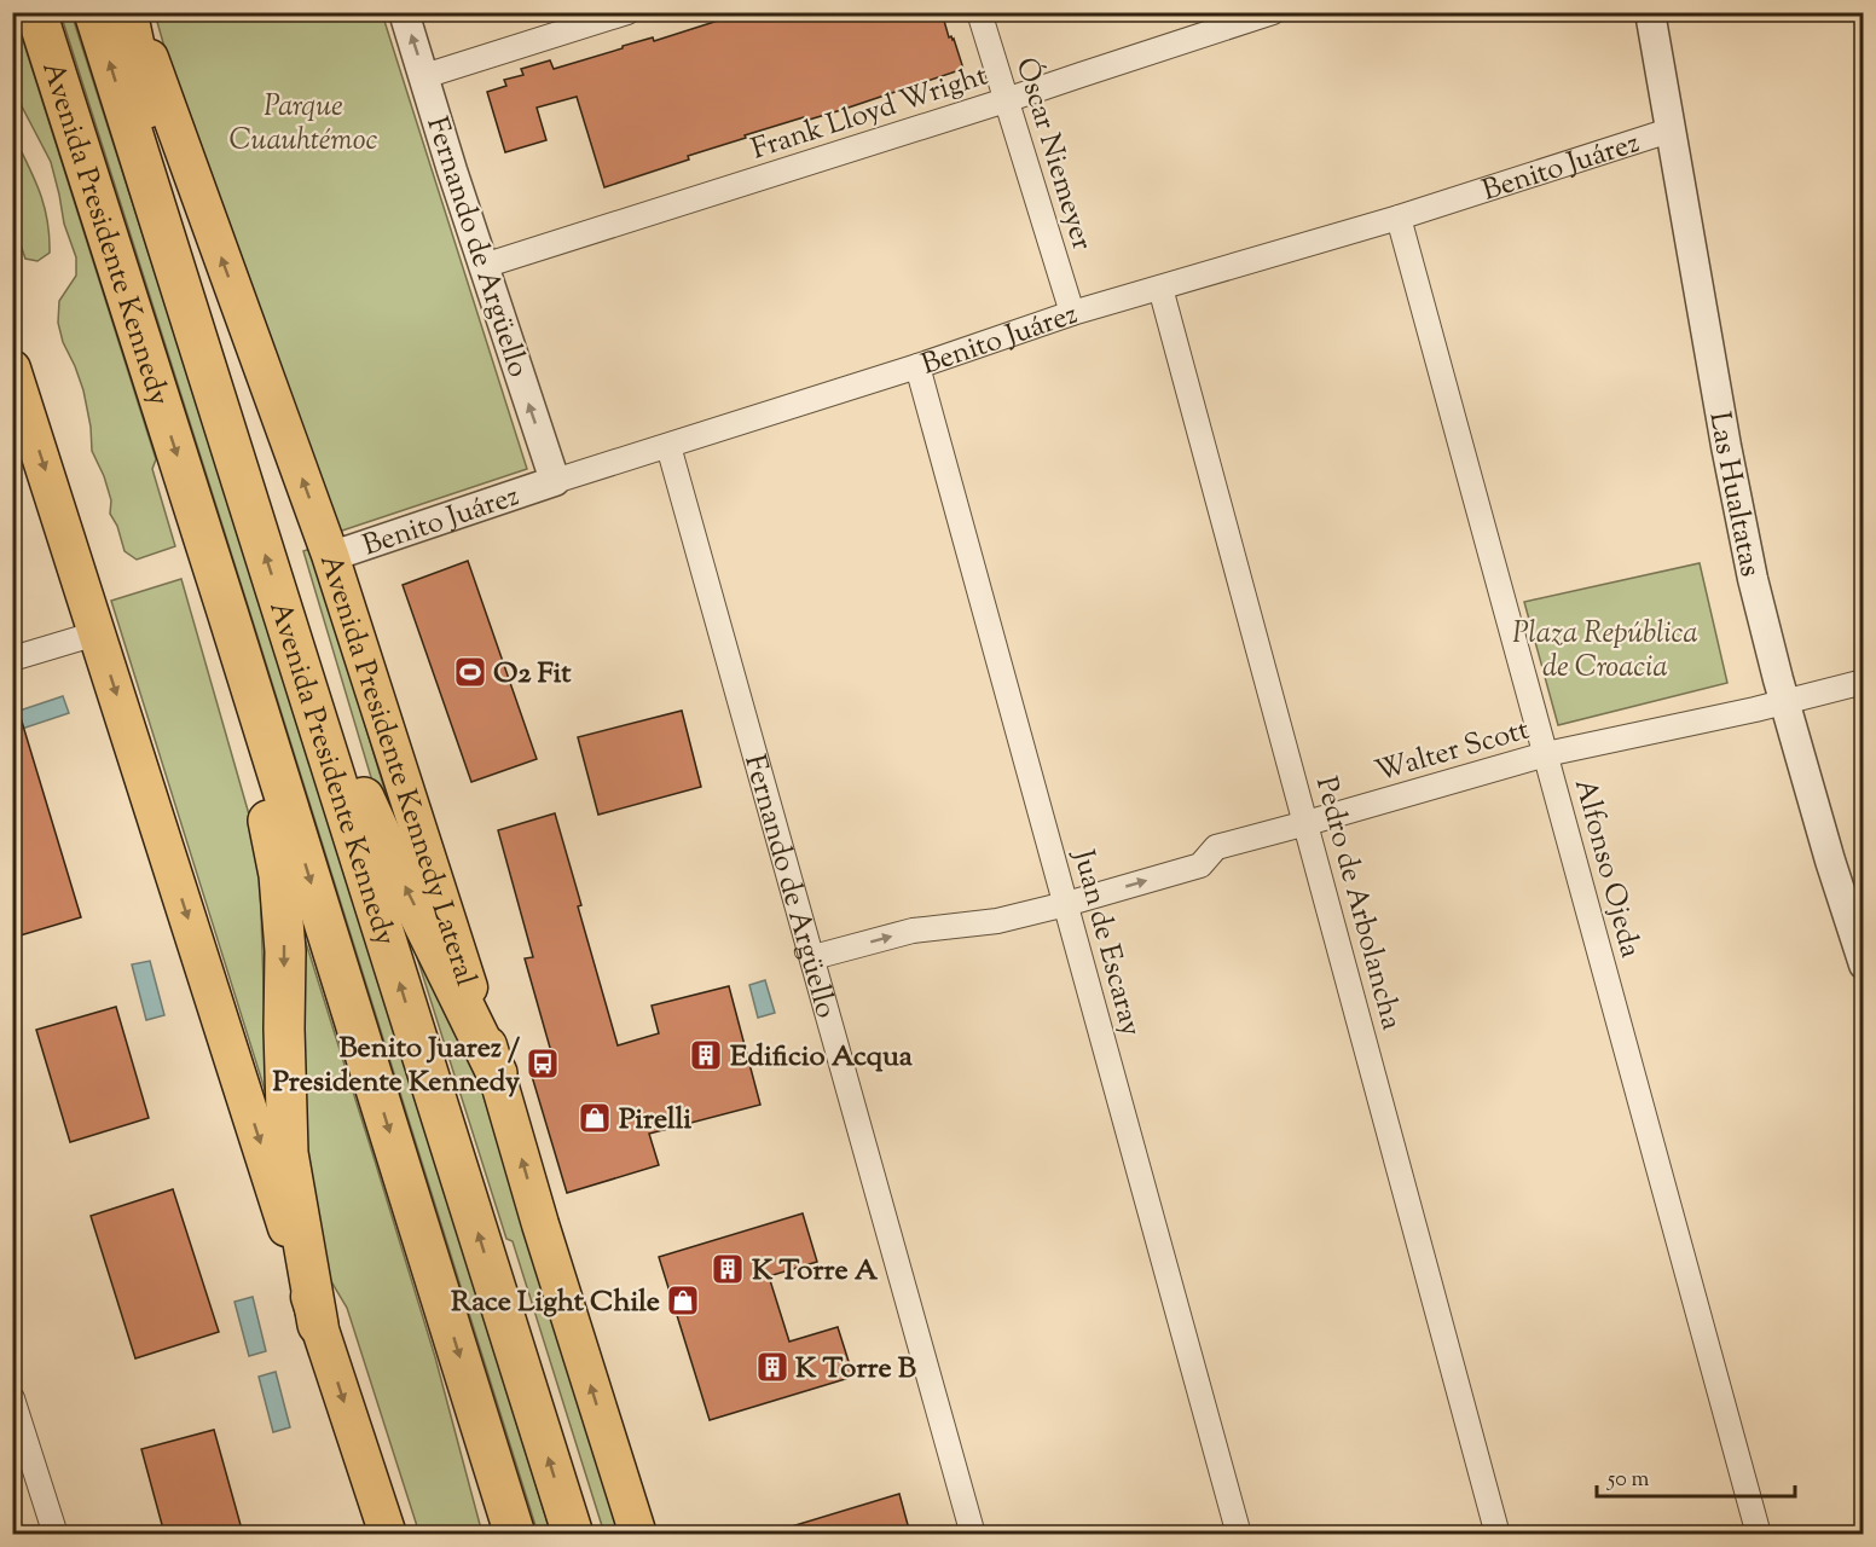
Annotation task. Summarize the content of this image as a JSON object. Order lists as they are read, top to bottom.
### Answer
{
  "streets": {
    "highway": ["Avenida Presidente Kennedy"],
    "main road": ["Avenida Presidente Kennedy Lateral"],
    "street": [
      "Frank Lloyd Wright",
      "Óscar Niemeyer",
      "Benito Juárez",
      "Fernando de Argüello",
      "Las Hualtatas",
      "Walter Scott",
      "Alfonso Ojeda",
      "Pedro de Arbolancha",
      "Juan de Escaray"
    ]
  },
  "crossings": [
    ["Frank Lloyd Wright", "Óscar Niemeyer"],
    ["Frank Lloyd Wright", "Fernando de Argüello"],
    ["Óscar Niemeyer", "Benito Juárez"],
    ["Benito Juárez", "Fernando de Argüello"],
    ["Benito Juárez", "Las Hualtatas"],
    ["Benito Juárez", "Avenida Presidente Kennedy Lateral"],
    ["Benito Juárez", "Alfonso Ojeda"],
    ["Benito Juárez", "Pedro de Arbolancha"],
    ["Benito Juárez", "Juan de Escaray"],
    ["Fernando de Argüello", "Walter Scott"],
    ["Las Hualtatas", "Walter Scott"],
    ["Walter Scott", "Alfonso Ojeda"],
    ["Walter Scott", "Pedro de Arbolancha"],
    ["Walter Scott", "Juan de Escaray"]
  ],
  "one_way": ["Walter Scott"],
  "parks": ["Parque Cuauhtémoc", "Plaza República de Croacia"],
  "places": {
    "sports": ["O2 Fit"],
    "building": ["Edificio Acqua", "K Torre A", "K Torre B"],
    "bus stop": ["Benito Juarez / Presidente Kennedy"],
    "shop": ["Pirelli", "Race Light Chile"]
  },
  "scale_bar": "50 m"
}
